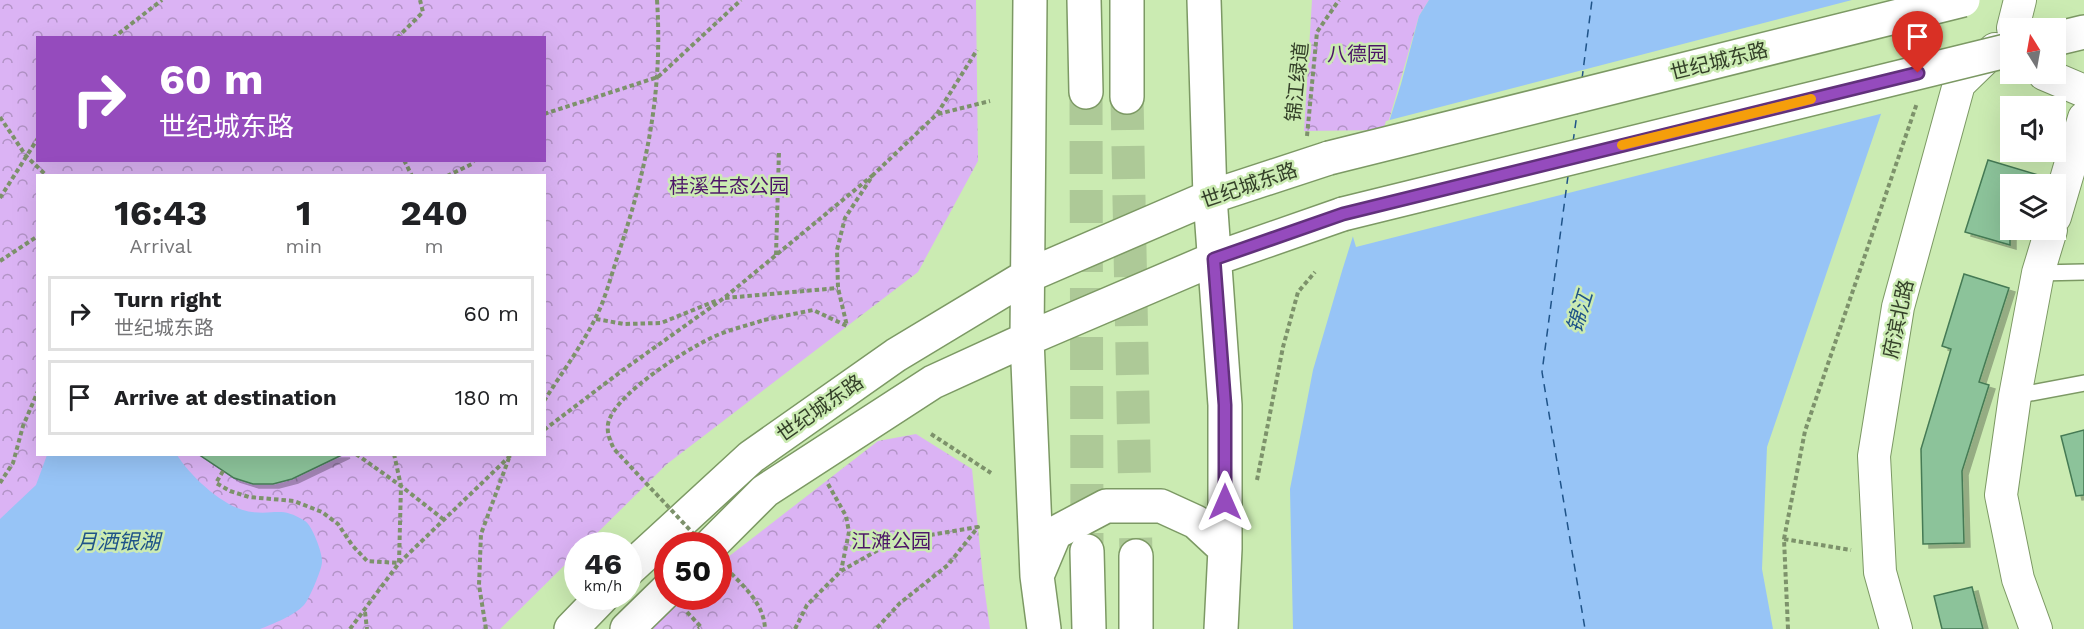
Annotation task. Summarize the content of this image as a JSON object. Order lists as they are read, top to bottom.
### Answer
{
  "streets": {
    "main road": ["世纪城东路"],
    "street": ["府滨北路"],
    "path": ["锦江绿道"]
  },
  "crossings": [
    ["世纪城东路", "锦江绿道"]
  ],
  "water": ["锦江", "月洒银湖"],
  "parks": ["八德园", "桂溪生态公园", "江滩公园"],
  "north": "top",
  "page": {
    "turn": ["60 m", "世纪城东路"],
    "eta": [
      "16:43",
      "Arrival",
      "1",
      "min",
      "240",
      "m"
    ],
    "list": [
      {
        "name": "Turn right",
        "note": "世纪城东路",
        "value": "60 m"
      },
      {
        "name": "Arrive at destination",
        "value": "180 m"
      }
    ],
    "speed": "46 km/h",
    "limit": "50"
  }
}
